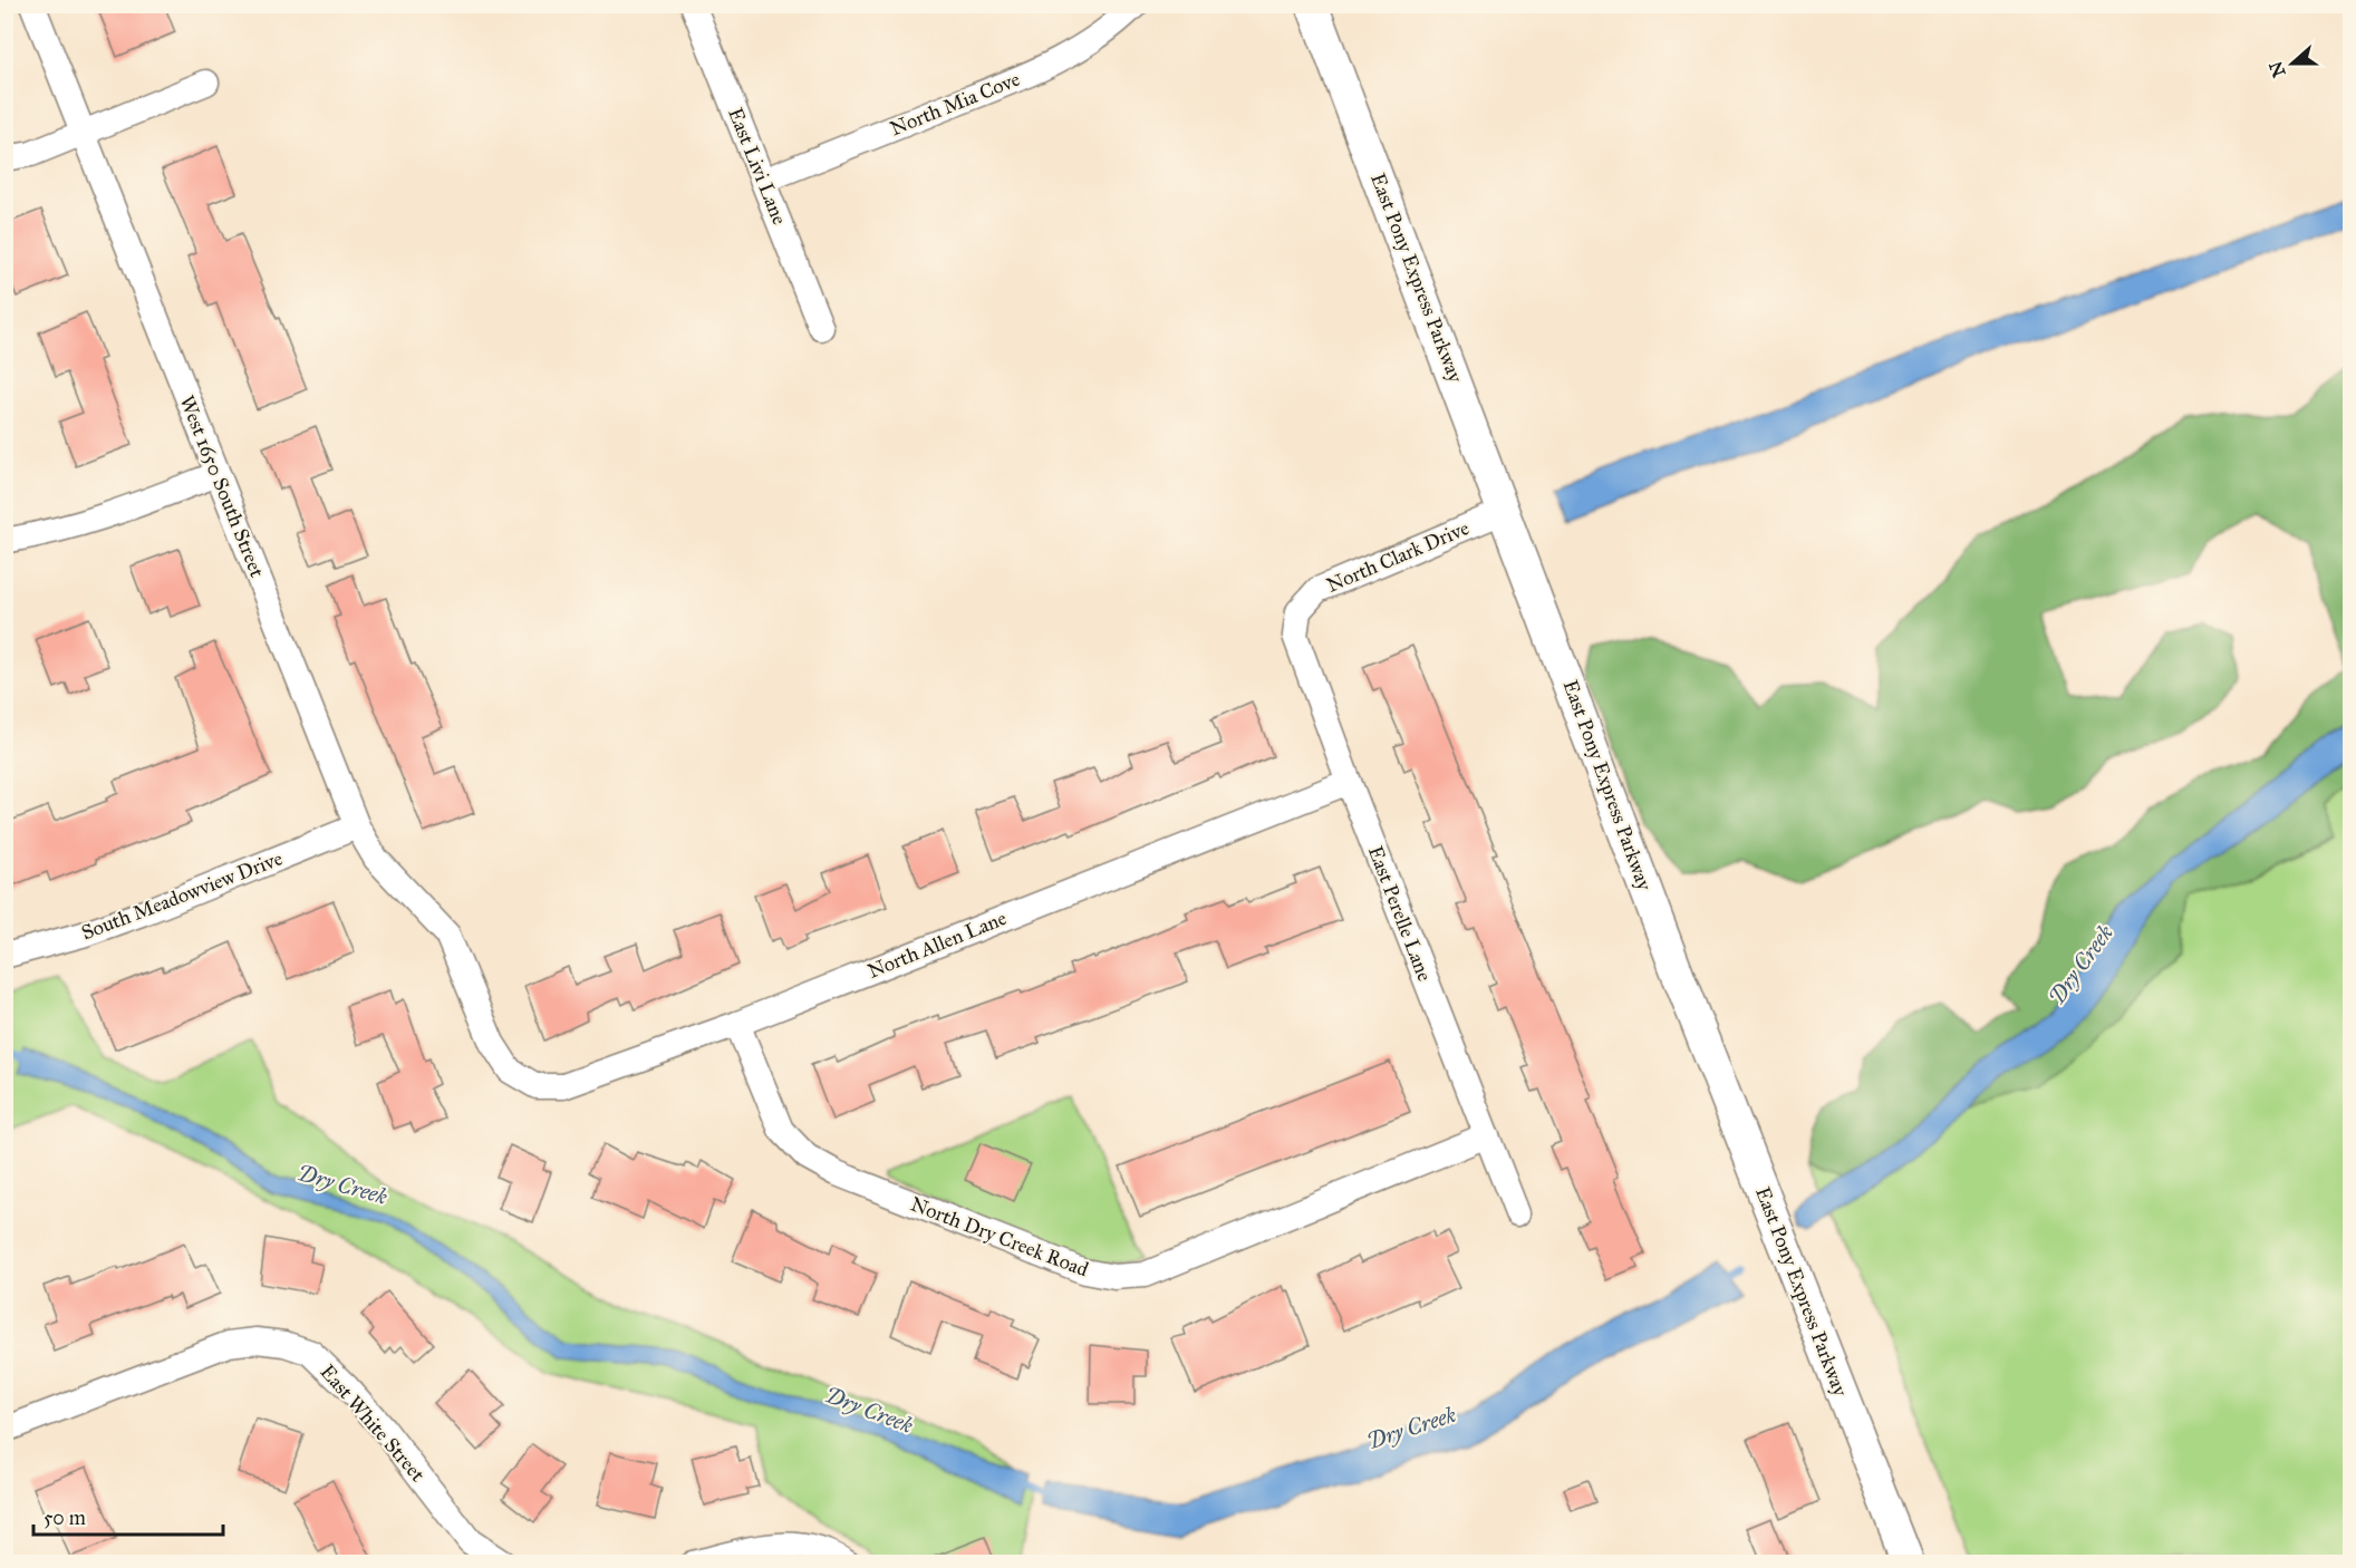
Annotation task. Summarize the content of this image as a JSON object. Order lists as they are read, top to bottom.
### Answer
{
  "streets": {
    "street": [
      "North Mia Cove",
      "East Livi Lane",
      "East Pony Express Parkway",
      "West 1650 South Street",
      "North Clark Drive",
      "South Meadowview Drive",
      "East Perelle Lane",
      "North Allen Lane",
      "North Dry Creek Road",
      "East White Street"
    ]
  },
  "crossings": [
    ["North Mia Cove", "East Livi Lane"],
    ["East Pony Express Parkway", "North Clark Drive"],
    ["West 1650 South Street", "South Meadowview Drive"],
    ["West 1650 South Street", "North Allen Lane"],
    ["North Clark Drive", "East Perelle Lane"],
    ["East Perelle Lane", "North Allen Lane"],
    ["East Perelle Lane", "North Dry Creek Road"],
    ["North Allen Lane", "North Dry Creek Road"]
  ],
  "water": ["Dry Creek"],
  "scale_bar": "50 m",
  "north": "left"
}
